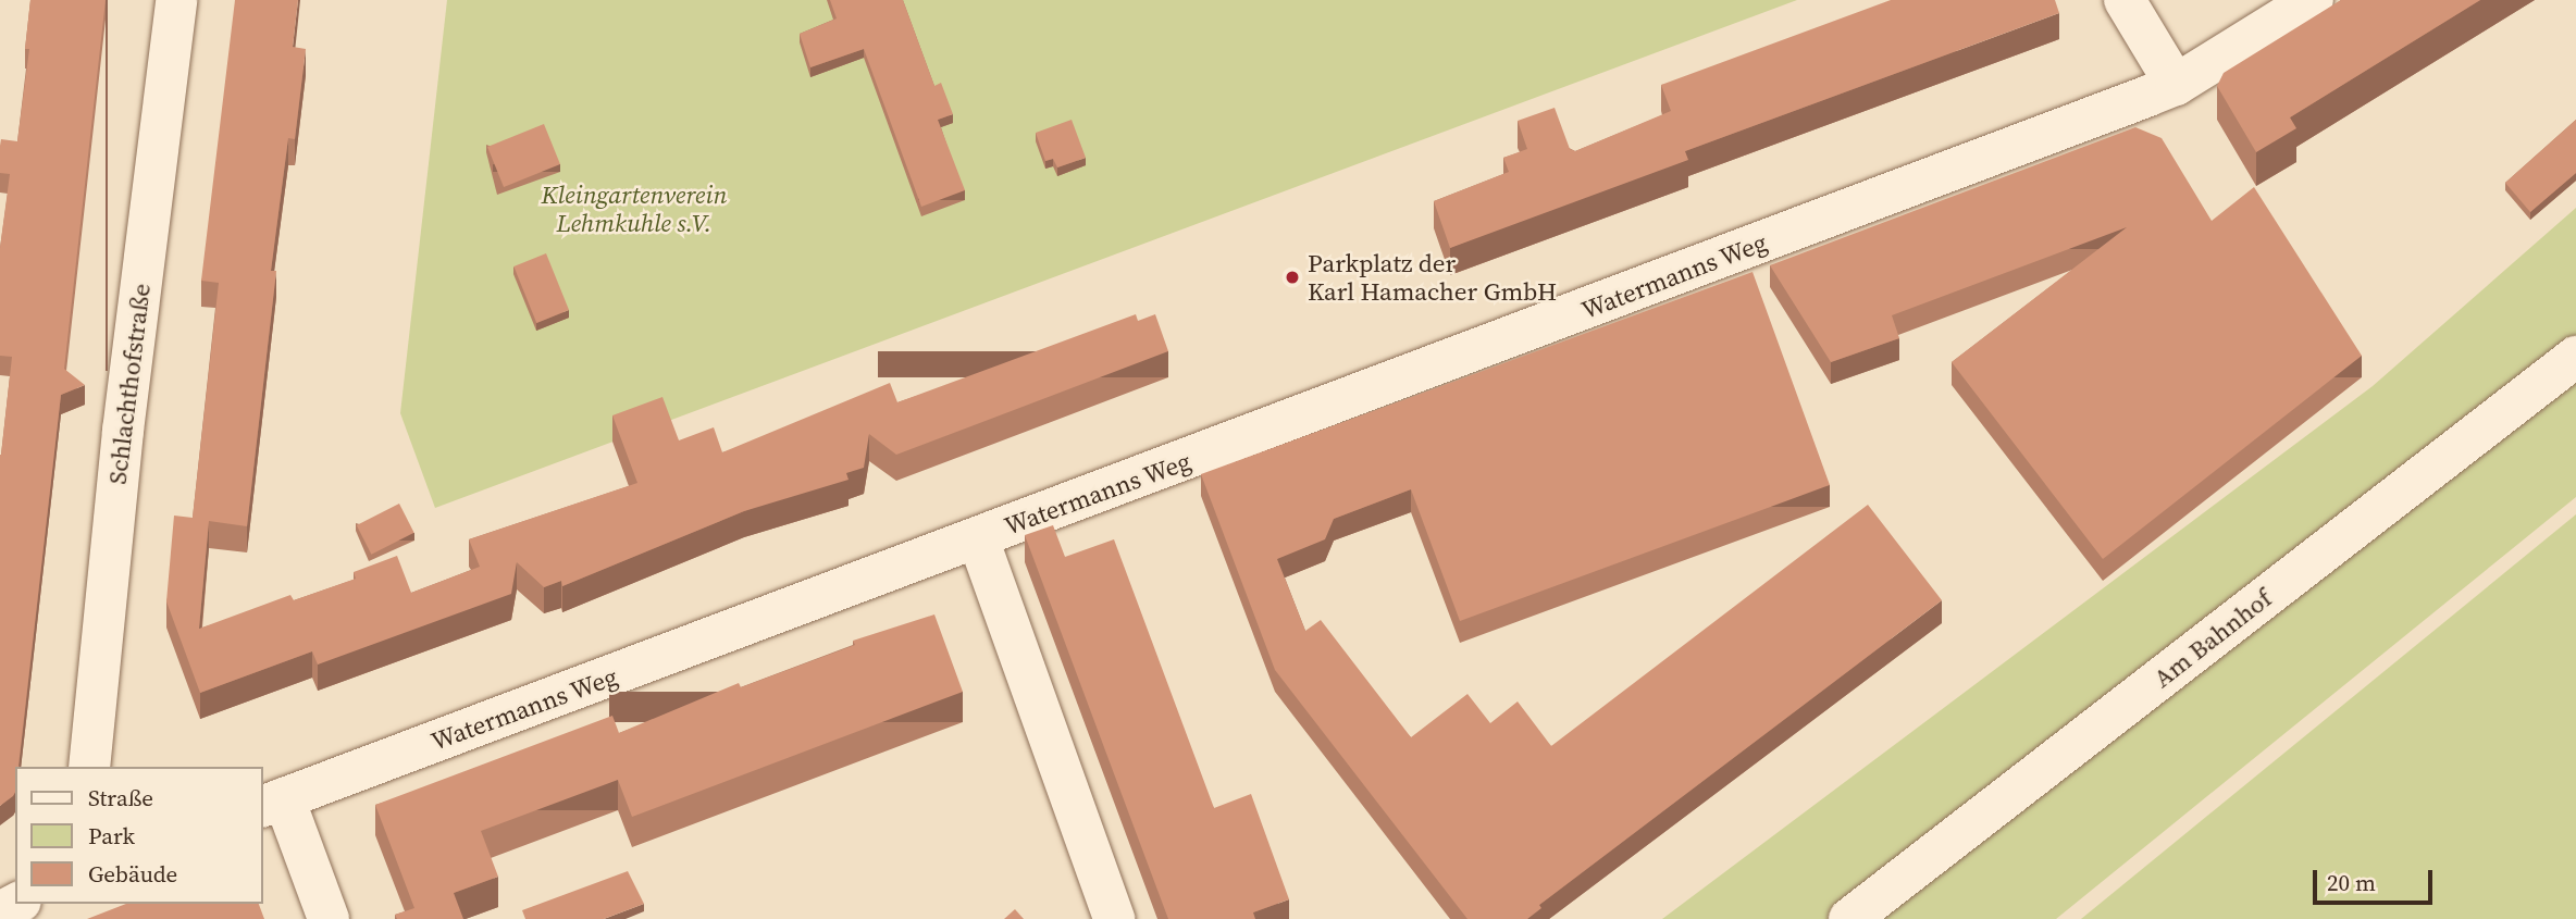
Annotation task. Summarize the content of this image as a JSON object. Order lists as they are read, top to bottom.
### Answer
{
  "streets": {
    "street": ["Watermanns Weg", "Schlachthofstraße", "Am Bahnhof"]
  },
  "parks": ["Kleingartenverein Lehmkuhle s.V."],
  "places": ["Parkplatz der Karl Hamacher GmbH"],
  "legend": ["Straße", "Park", "Gebäude"],
  "scale_bar": "20 m"
}
